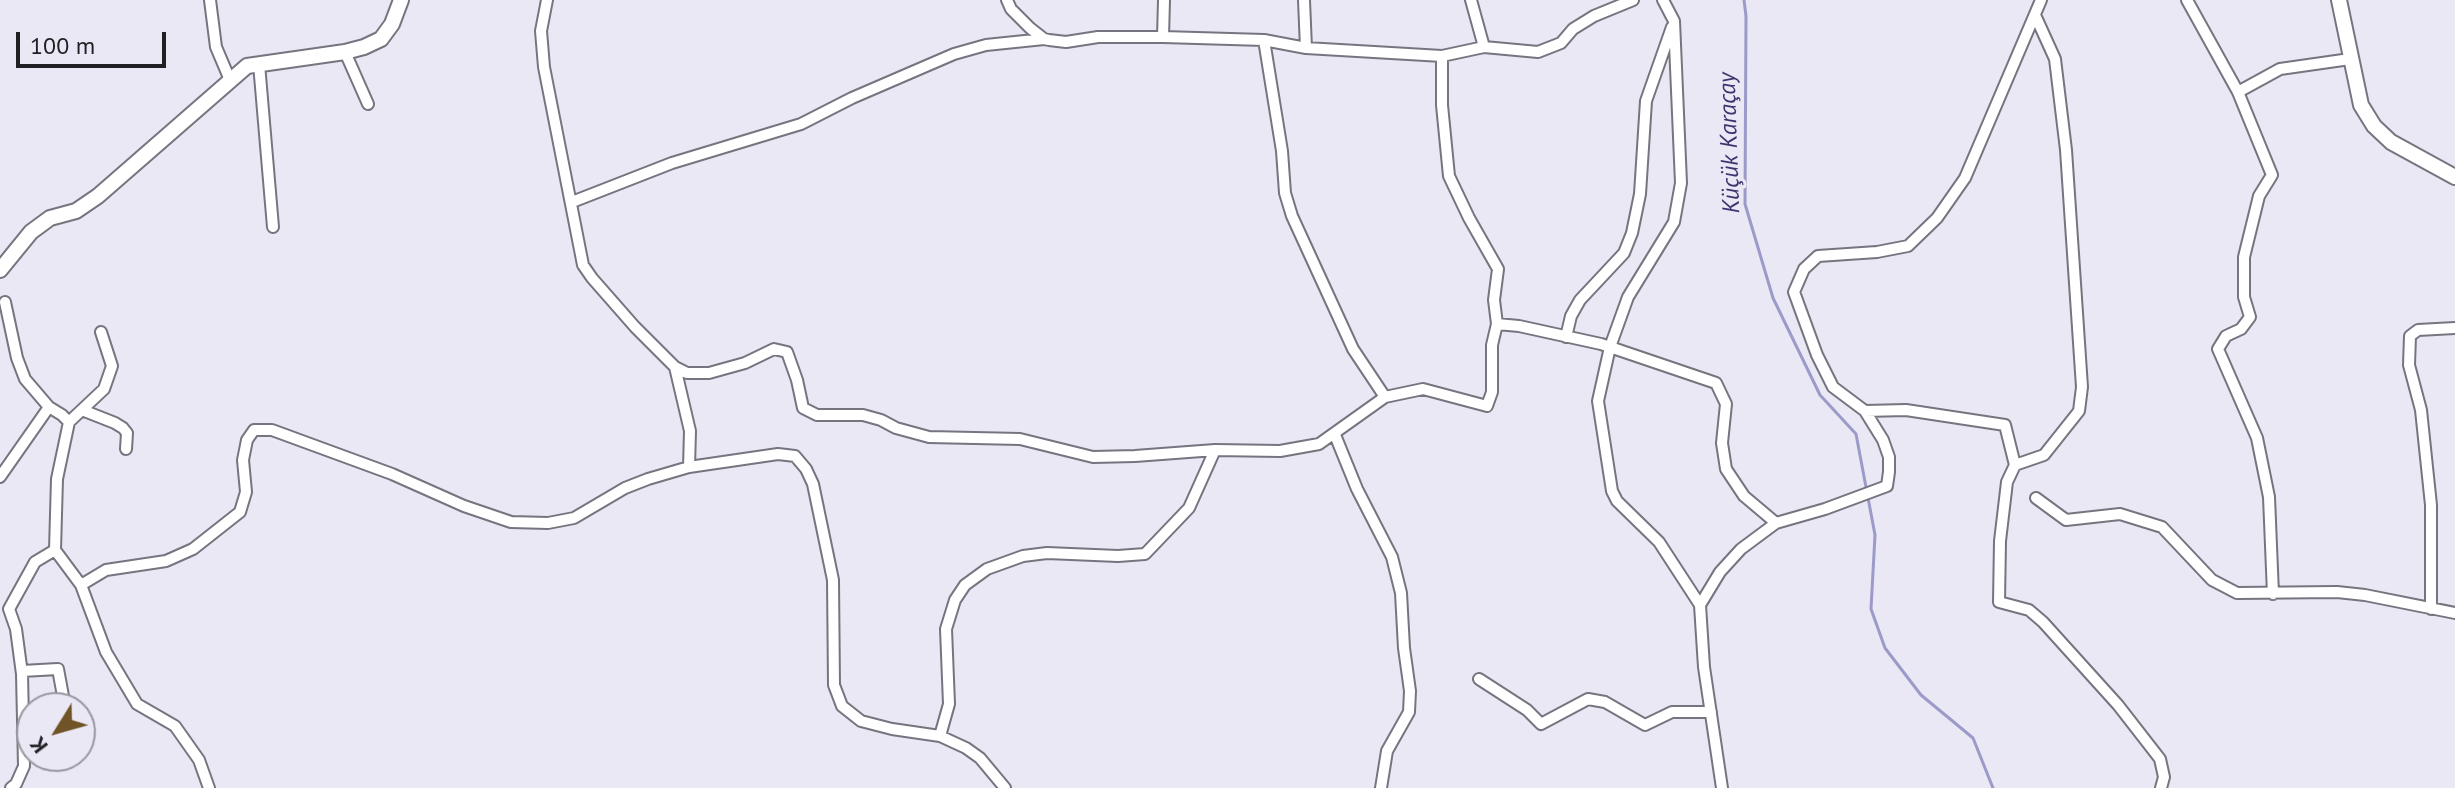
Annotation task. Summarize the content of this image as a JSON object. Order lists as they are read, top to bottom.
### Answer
{
  "water": ["Küçük Karaçay"],
  "scale_bar": "100 m",
  "north": "bottom left"
}
